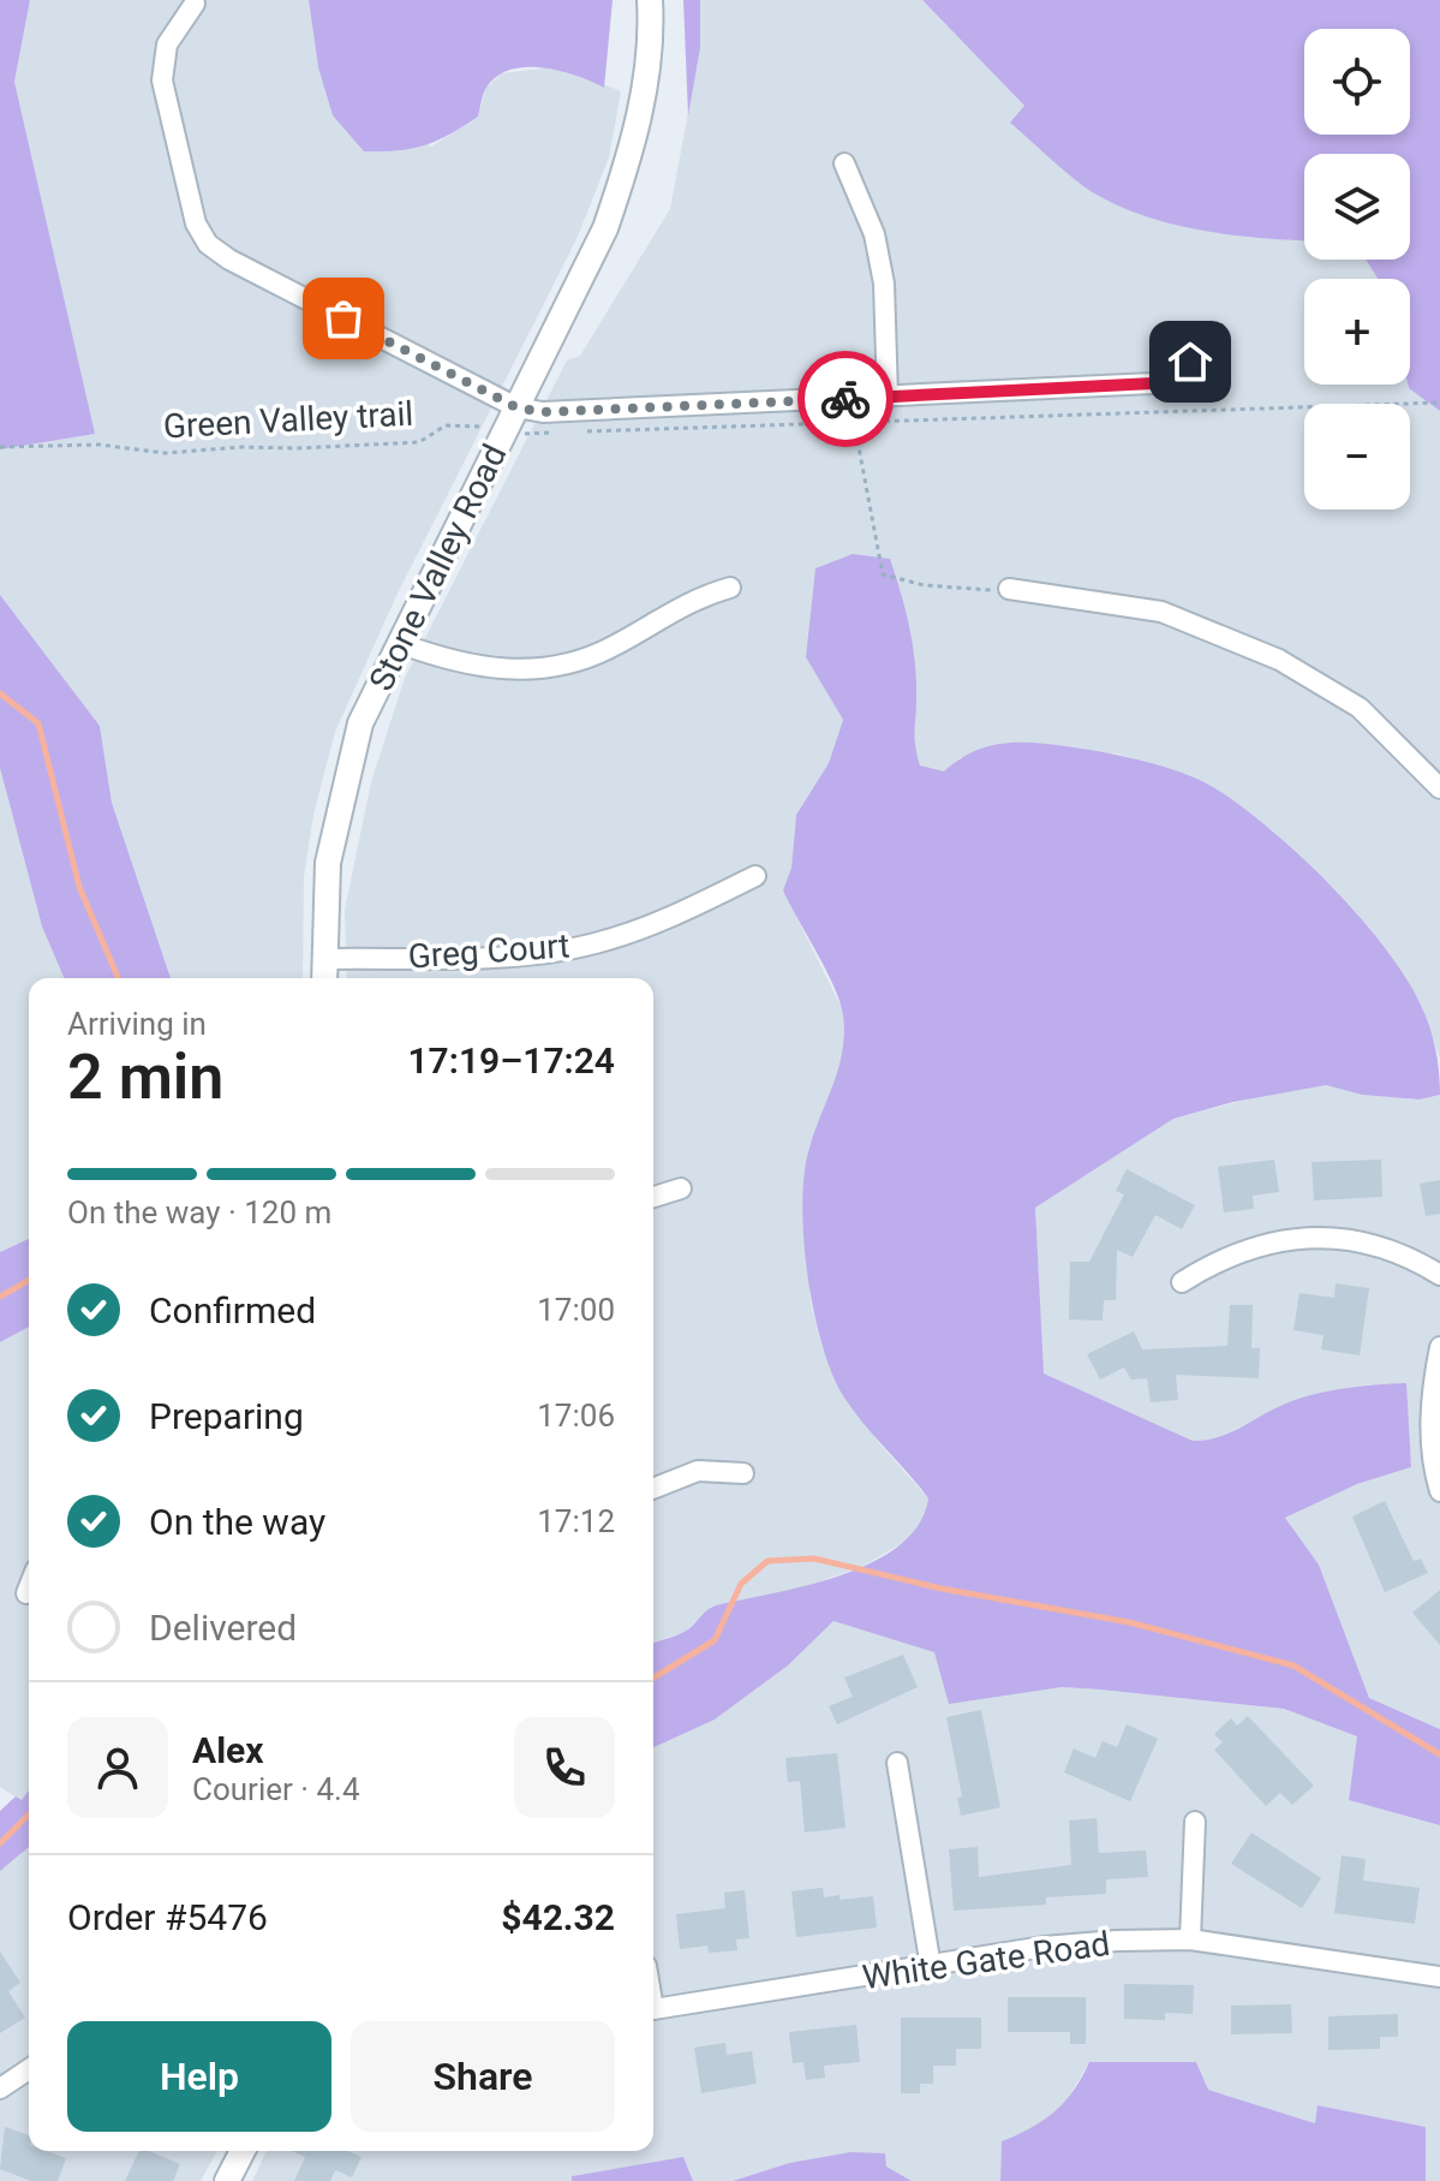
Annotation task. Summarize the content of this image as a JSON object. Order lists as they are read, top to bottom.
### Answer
{
  "streets": {
    "street": ["Stone Valley Road", "Greg Court", "White Gate Road"],
    "path": ["Green Valley trail"]
  },
  "crossings": [
    ["Green Valley trail", "Stone Valley Road"],
    ["Stone Valley Road", "Greg Court"]
  ],
  "page": {
    "map_buttons": ["+", "−"],
    "heading": ["2 min", "Arriving in", "17:19–17:24"],
    "panel": [
      "Alex",
      "Courier · 4.4",
      "Order #5476",
      "$42.32"
    ],
    "bar": "On the way · 120 m",
    "list": [
      ["Confirmed", "17:00"],
      ["Preparing", "17:06"],
      ["On the way", "17:12"],
      "Delivered"
    ],
    "buttons": ["Help", "Share"]
  }
}
